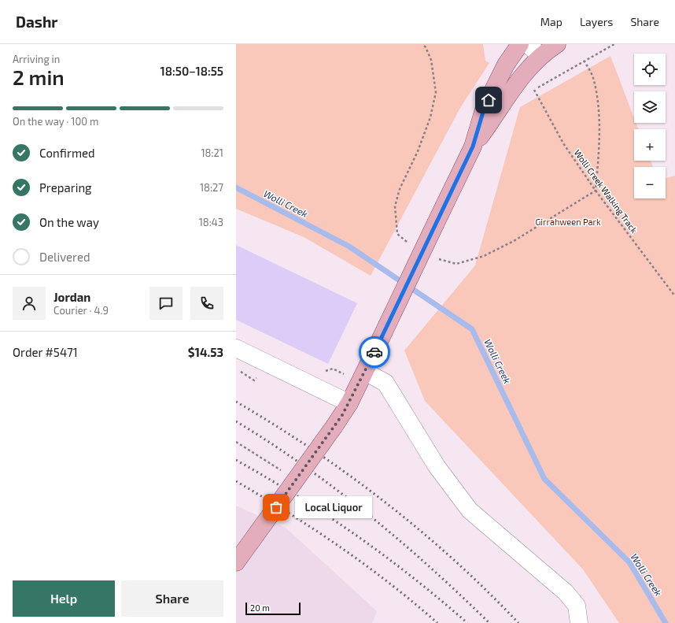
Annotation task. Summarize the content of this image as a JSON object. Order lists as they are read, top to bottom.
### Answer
{
  "streets": {
    "path": ["Wolli Creek Walking Track"]
  },
  "water": ["Wolli Creek"],
  "parks": ["Girrahween Park"],
  "places": ["Local Liquor"],
  "scale_bar": "20 m",
  "page": {
    "header": "Dashr",
    "nav": ["Map", "Layers", "Share"],
    "heading": ["2 min", "Arriving in", "18:50–18:55"],
    "panel": [
      "Jordan",
      "Courier · 4.9",
      "Order #5471",
      "$14.53"
    ],
    "map_buttons": ["+", "−"],
    "bar": "On the way · 100 m",
    "list": [
      ["Confirmed", "18:21"],
      ["Preparing", "18:27"],
      ["On the way", "18:43"],
      "Delivered"
    ],
    "bubble": "Local Liquor",
    "buttons": ["Help", "Share"],
    "scale": "20 m"
  }
}
